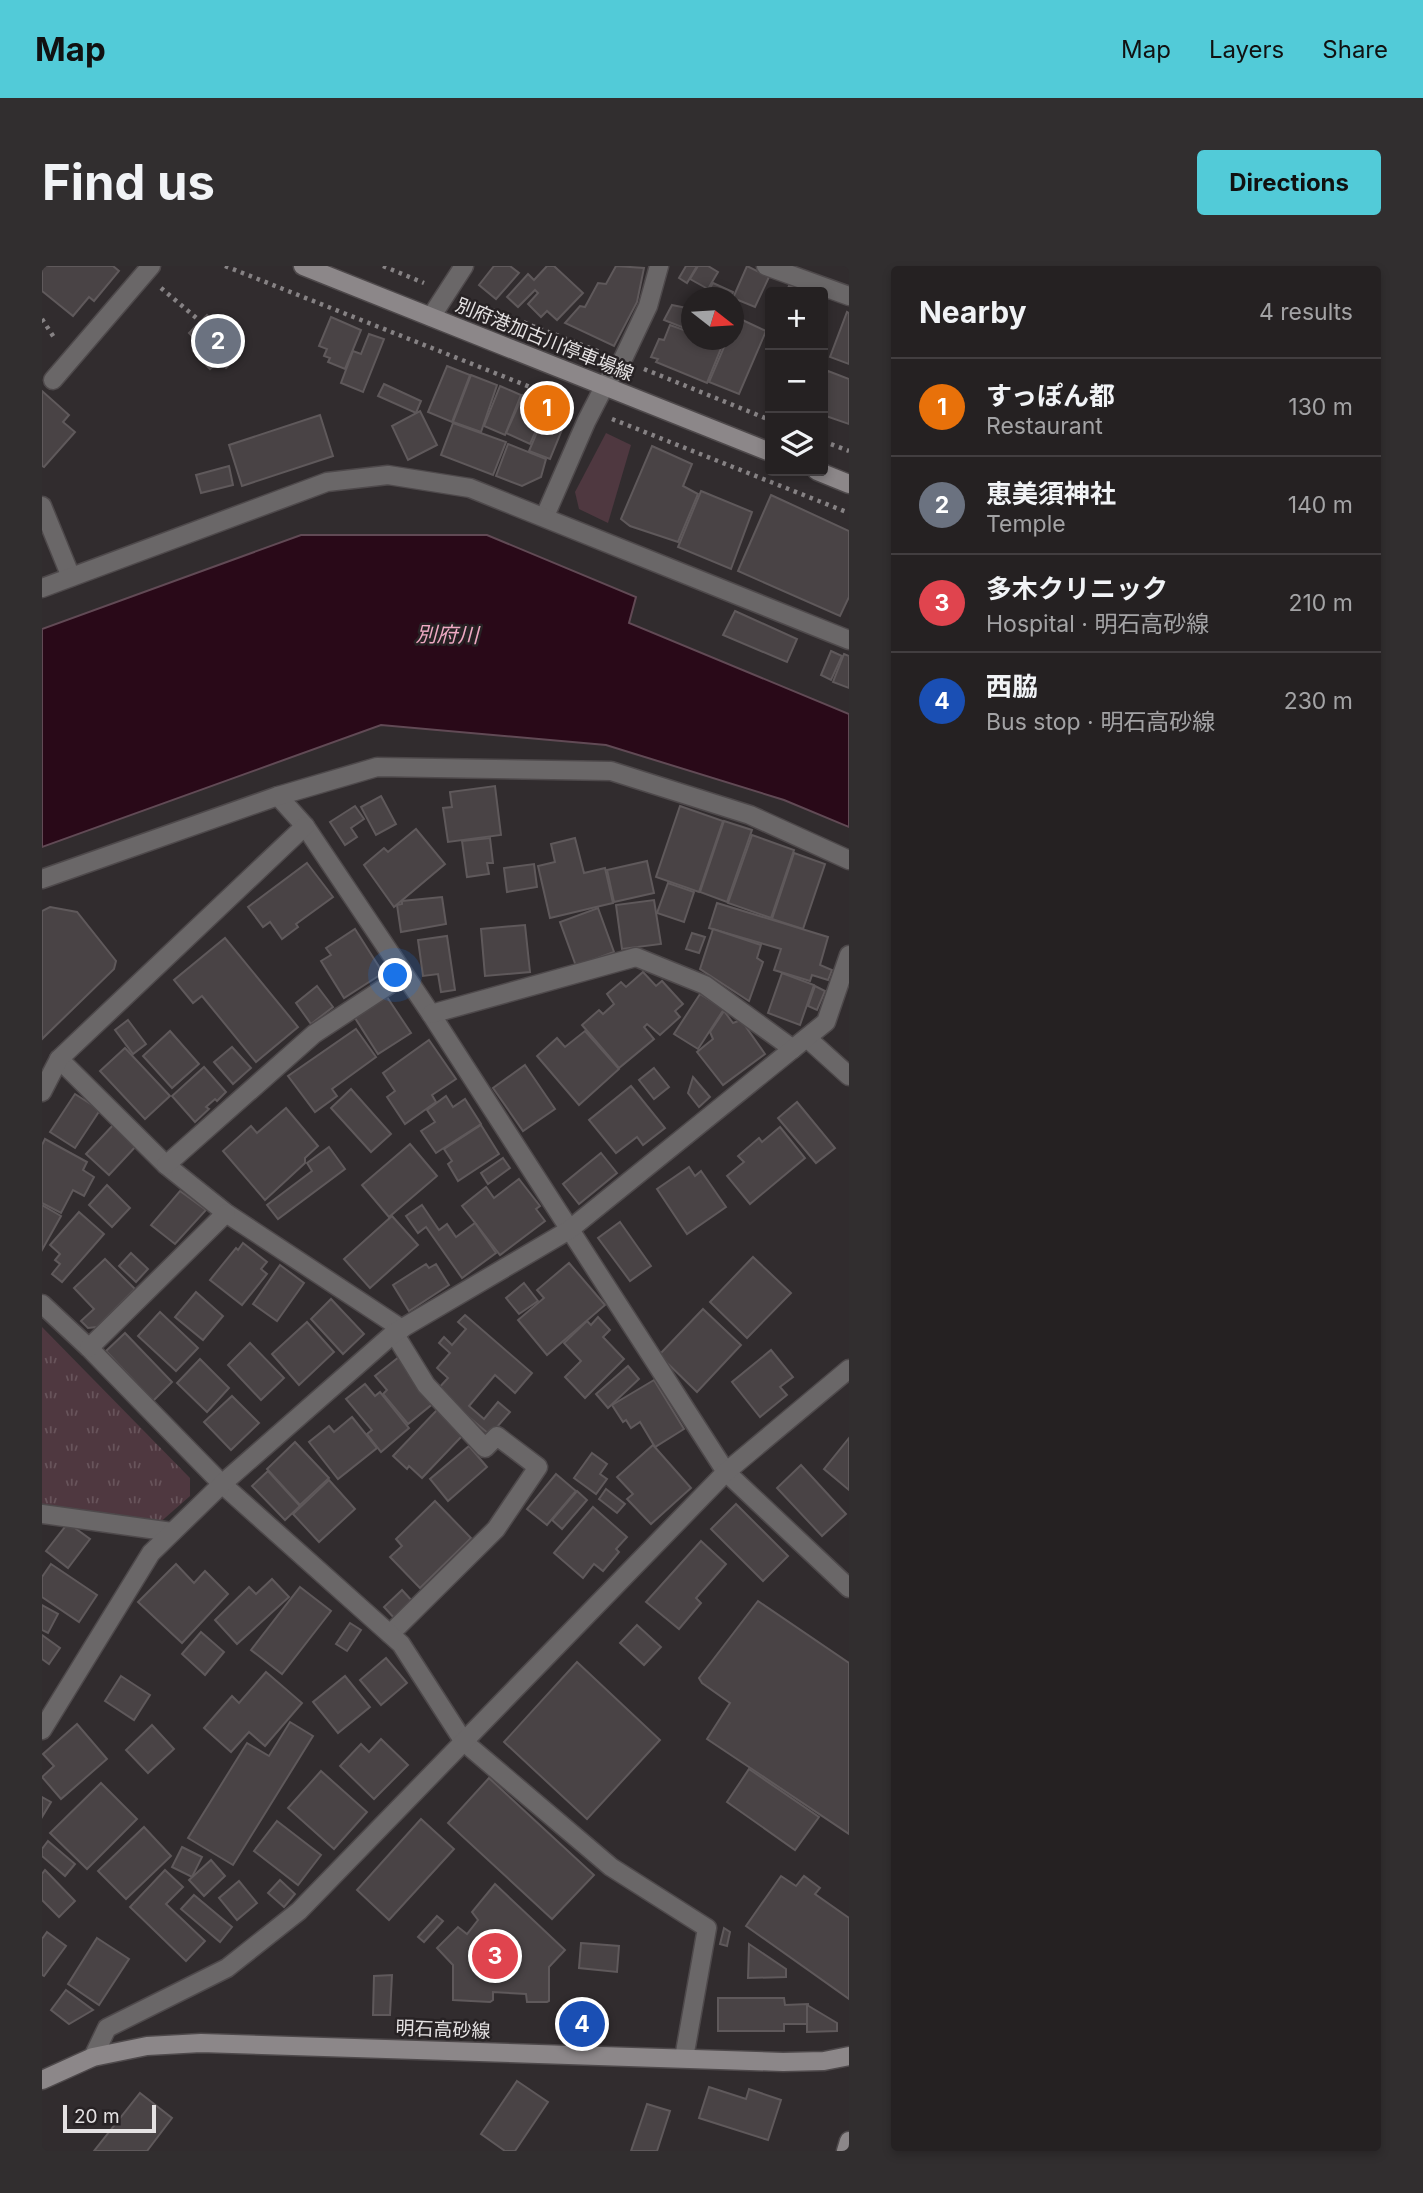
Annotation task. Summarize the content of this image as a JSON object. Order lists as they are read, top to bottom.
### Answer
{
  "streets": {
    "main road": ["別府港加古川停車場線", "明石高砂線"]
  },
  "water": ["別府川"],
  "scale_bar": "20 m",
  "north": "right",
  "page": {
    "header": "Map",
    "nav": ["Map", "Layers", "Share"],
    "buttons": "Directions",
    "title": "Find us",
    "heading": ["Nearby", "4 results"],
    "map_buttons": ["+", "−"],
    "pins": [
      "2",
      "1",
      "3",
      "4"
    ],
    "list": [
      {
        "mark": "1",
        "name": "すっぽん都",
        "note": "Restaurant",
        "value": "130 m"
      },
      {
        "mark": "2",
        "name": "恵美須神社",
        "note": "Temple",
        "value": "140 m"
      },
      {
        "mark": "3",
        "name": "多木クリニック",
        "note": "Hospital · 明石高砂線",
        "value": "210 m"
      },
      {
        "mark": "4",
        "name": "西脇",
        "note": "Bus stop · 明石高砂線",
        "value": "230 m"
      }
    ],
    "scale": "20 m"
  }
}
